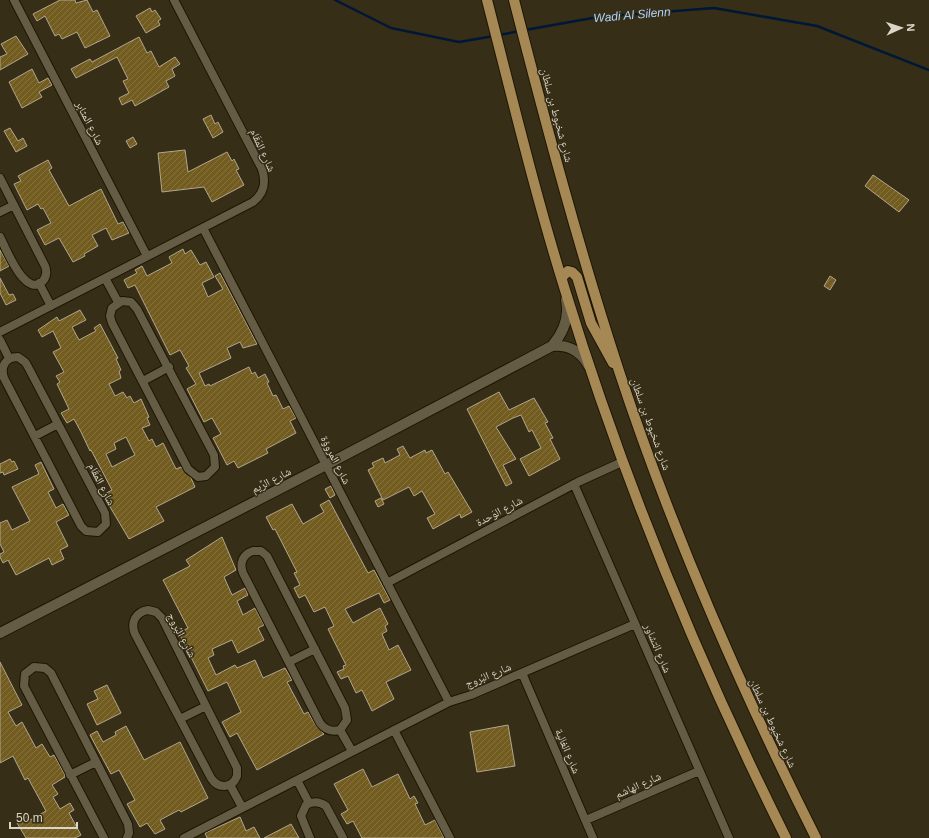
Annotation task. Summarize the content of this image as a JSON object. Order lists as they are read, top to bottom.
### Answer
{
  "streets": {
    "main road": ["شارع شخبوط بن سلطان"],
    "street": [
      "شارع المثابر",
      "شارع المَقَام",
      "شارع المروؤة",
      "شارع الرِّيم",
      "شارع الوَحدة",
      "شارع البُروج",
      "شارع التشاور",
      "شارع الغالية",
      "شارع الهاشم"
    ]
  },
  "crossings": [
    ["شارع المثابر", "شارع المَقَام"],
    ["شارع المَقَام", "شارع المروؤة"],
    ["شارع المروؤة", "شارع الرِّيم"],
    ["شارع المروؤة", "شارع الوَحدة"],
    ["شارع المروؤة", "شارع البُروج"],
    ["شارع الوَحدة", "شارع التشاور"],
    ["شارع البُروج", "شارع التشاور"],
    ["شارع البُروج", "شارع الغالية"],
    ["شارع التشاور", "شارع الهاشم"],
    ["شارع الغالية", "شارع الهاشم"]
  ],
  "water": ["Wadi Al Silenn"],
  "scale_bar": "50 m",
  "north": "right"
}
